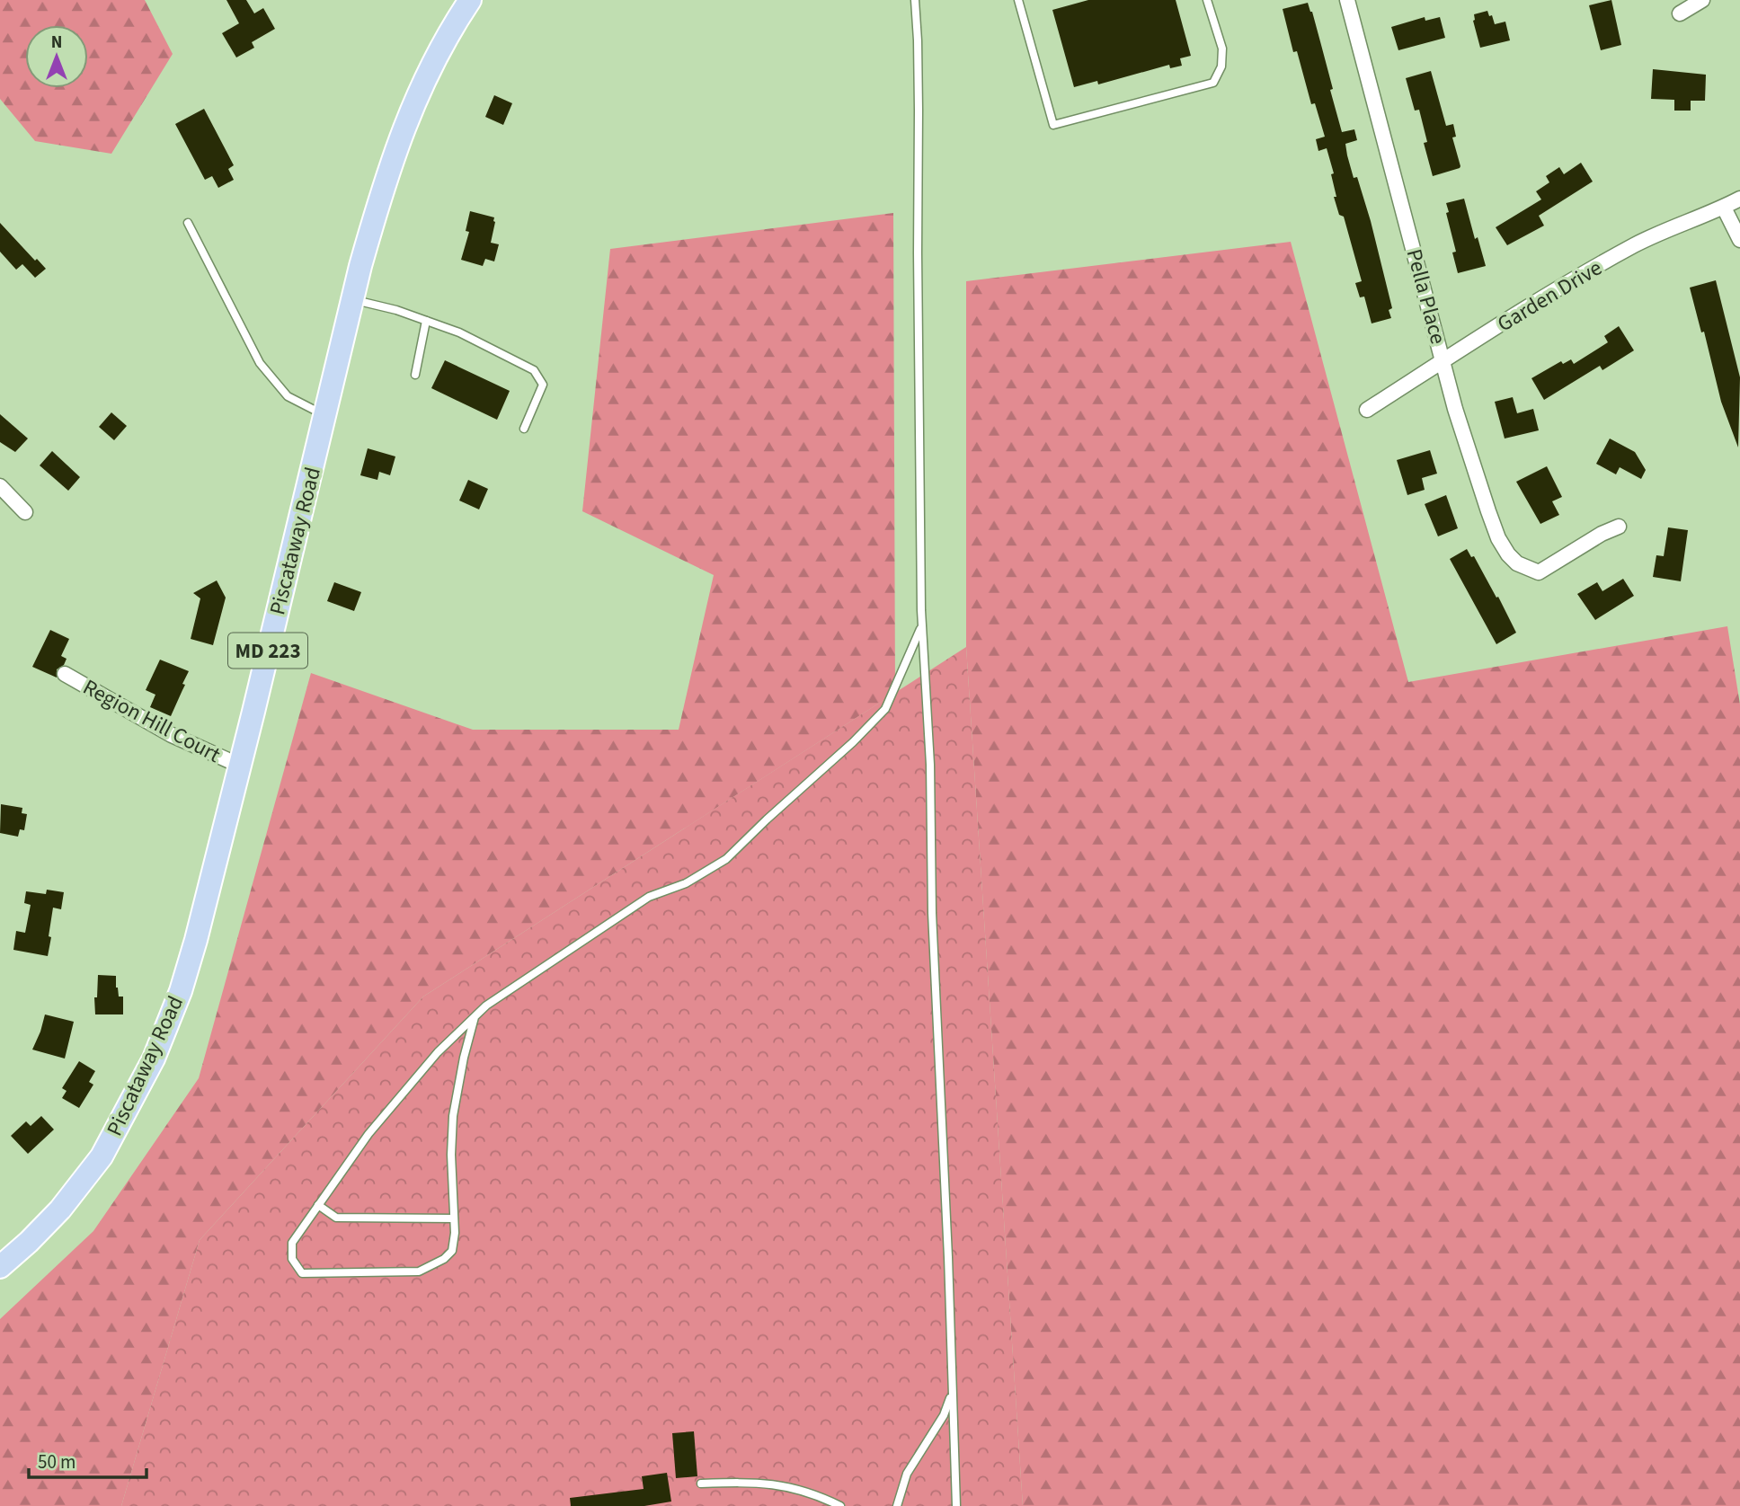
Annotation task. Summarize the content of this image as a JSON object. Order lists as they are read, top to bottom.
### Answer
{
  "streets": {
    "main road": ["Piscataway Road", "MD 223"],
    "street": ["Garden Drive", "Pella Place", "Region Hill Court"]
  },
  "crossings": [
    ["Garden Drive", "Pella Place"],
    ["Piscataway Road", "Region Hill Court"]
  ],
  "scale_bar": "50 m",
  "north": "top"
}
